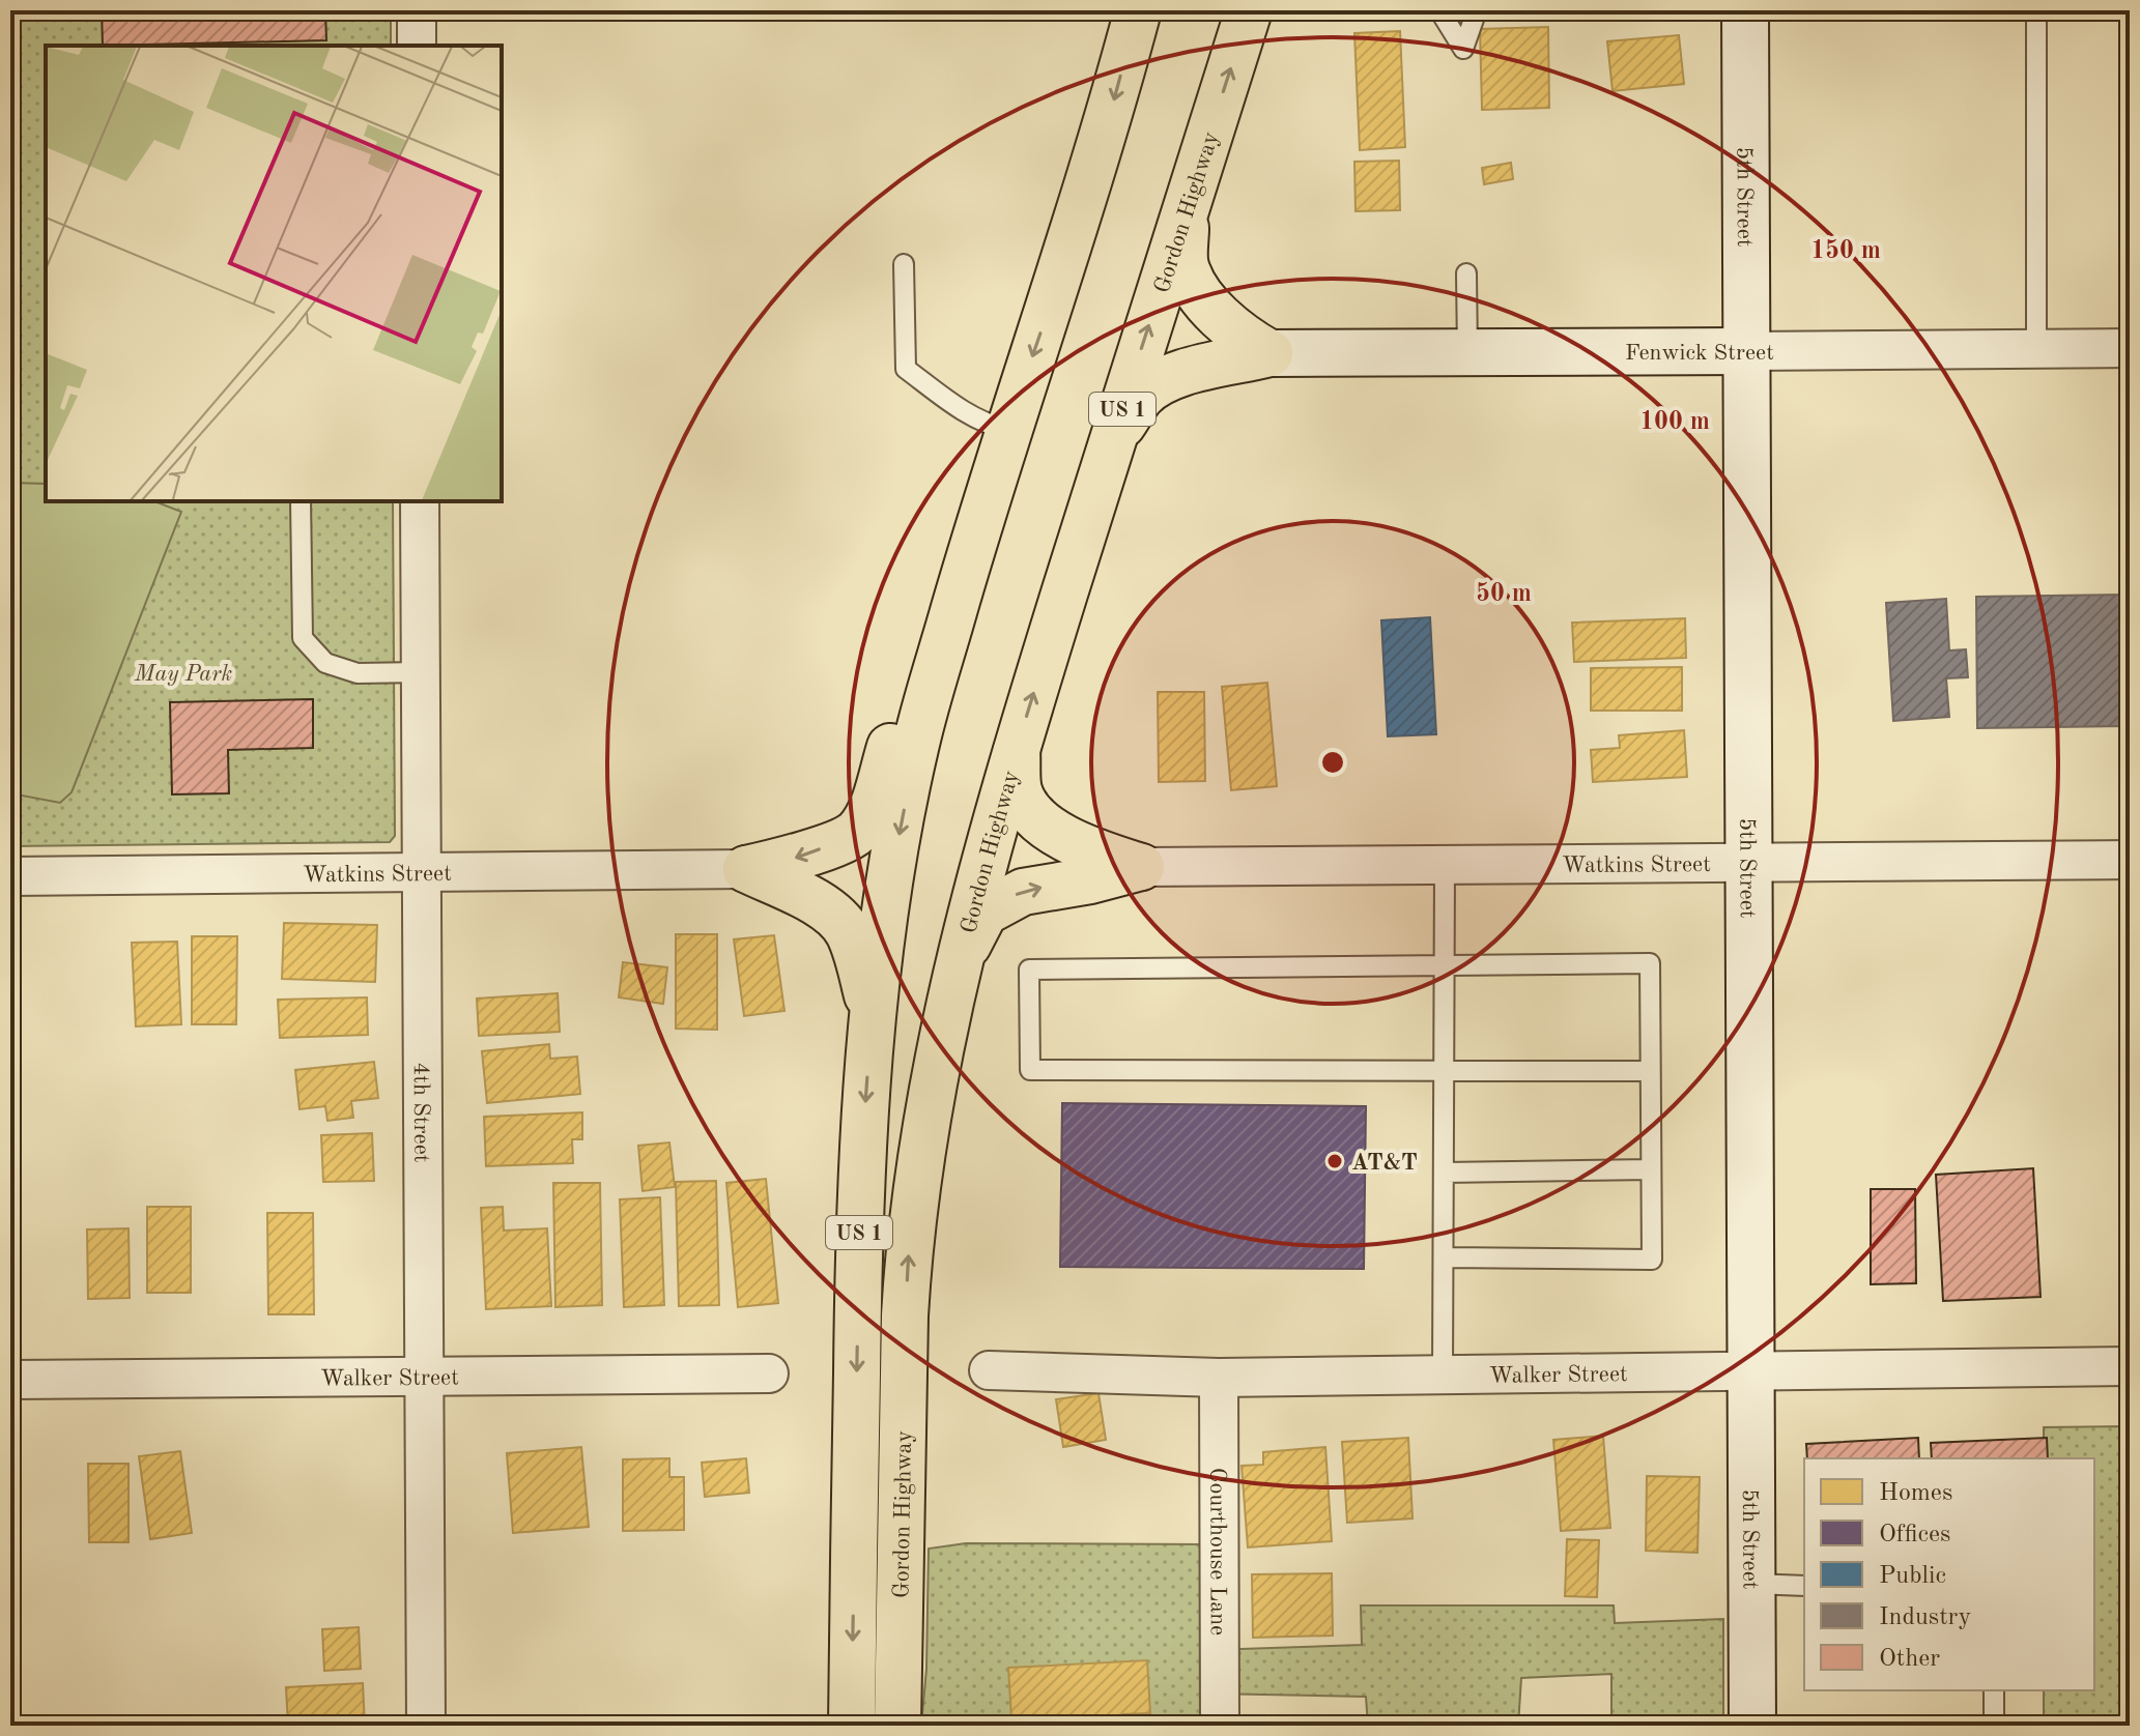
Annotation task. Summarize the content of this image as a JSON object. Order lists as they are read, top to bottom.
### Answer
{
  "streets": {
    "highway": ["Gordon Highway", "US 1"],
    "main road": ["5th Street", "Fenwick Street"],
    "street": [
      "Watkins Street",
      "4th Street",
      "Walker Street",
      "Courthouse Lane"
    ]
  },
  "crossings": [
    ["5th Street", "Fenwick Street"],
    ["5th Street", "Watkins Street"],
    ["5th Street", "Walker Street"],
    ["Watkins Street", "4th Street"],
    ["4th Street", "Walker Street"],
    ["Walker Street", "Courthouse Lane"]
  ],
  "parks": ["May Park"],
  "places": ["AT&T"],
  "legend": [
    "Homes",
    "Offices",
    "Public",
    "Industry",
    "Other"
  ],
  "rings": ["150 m", "100 m", "50 m"]
}
